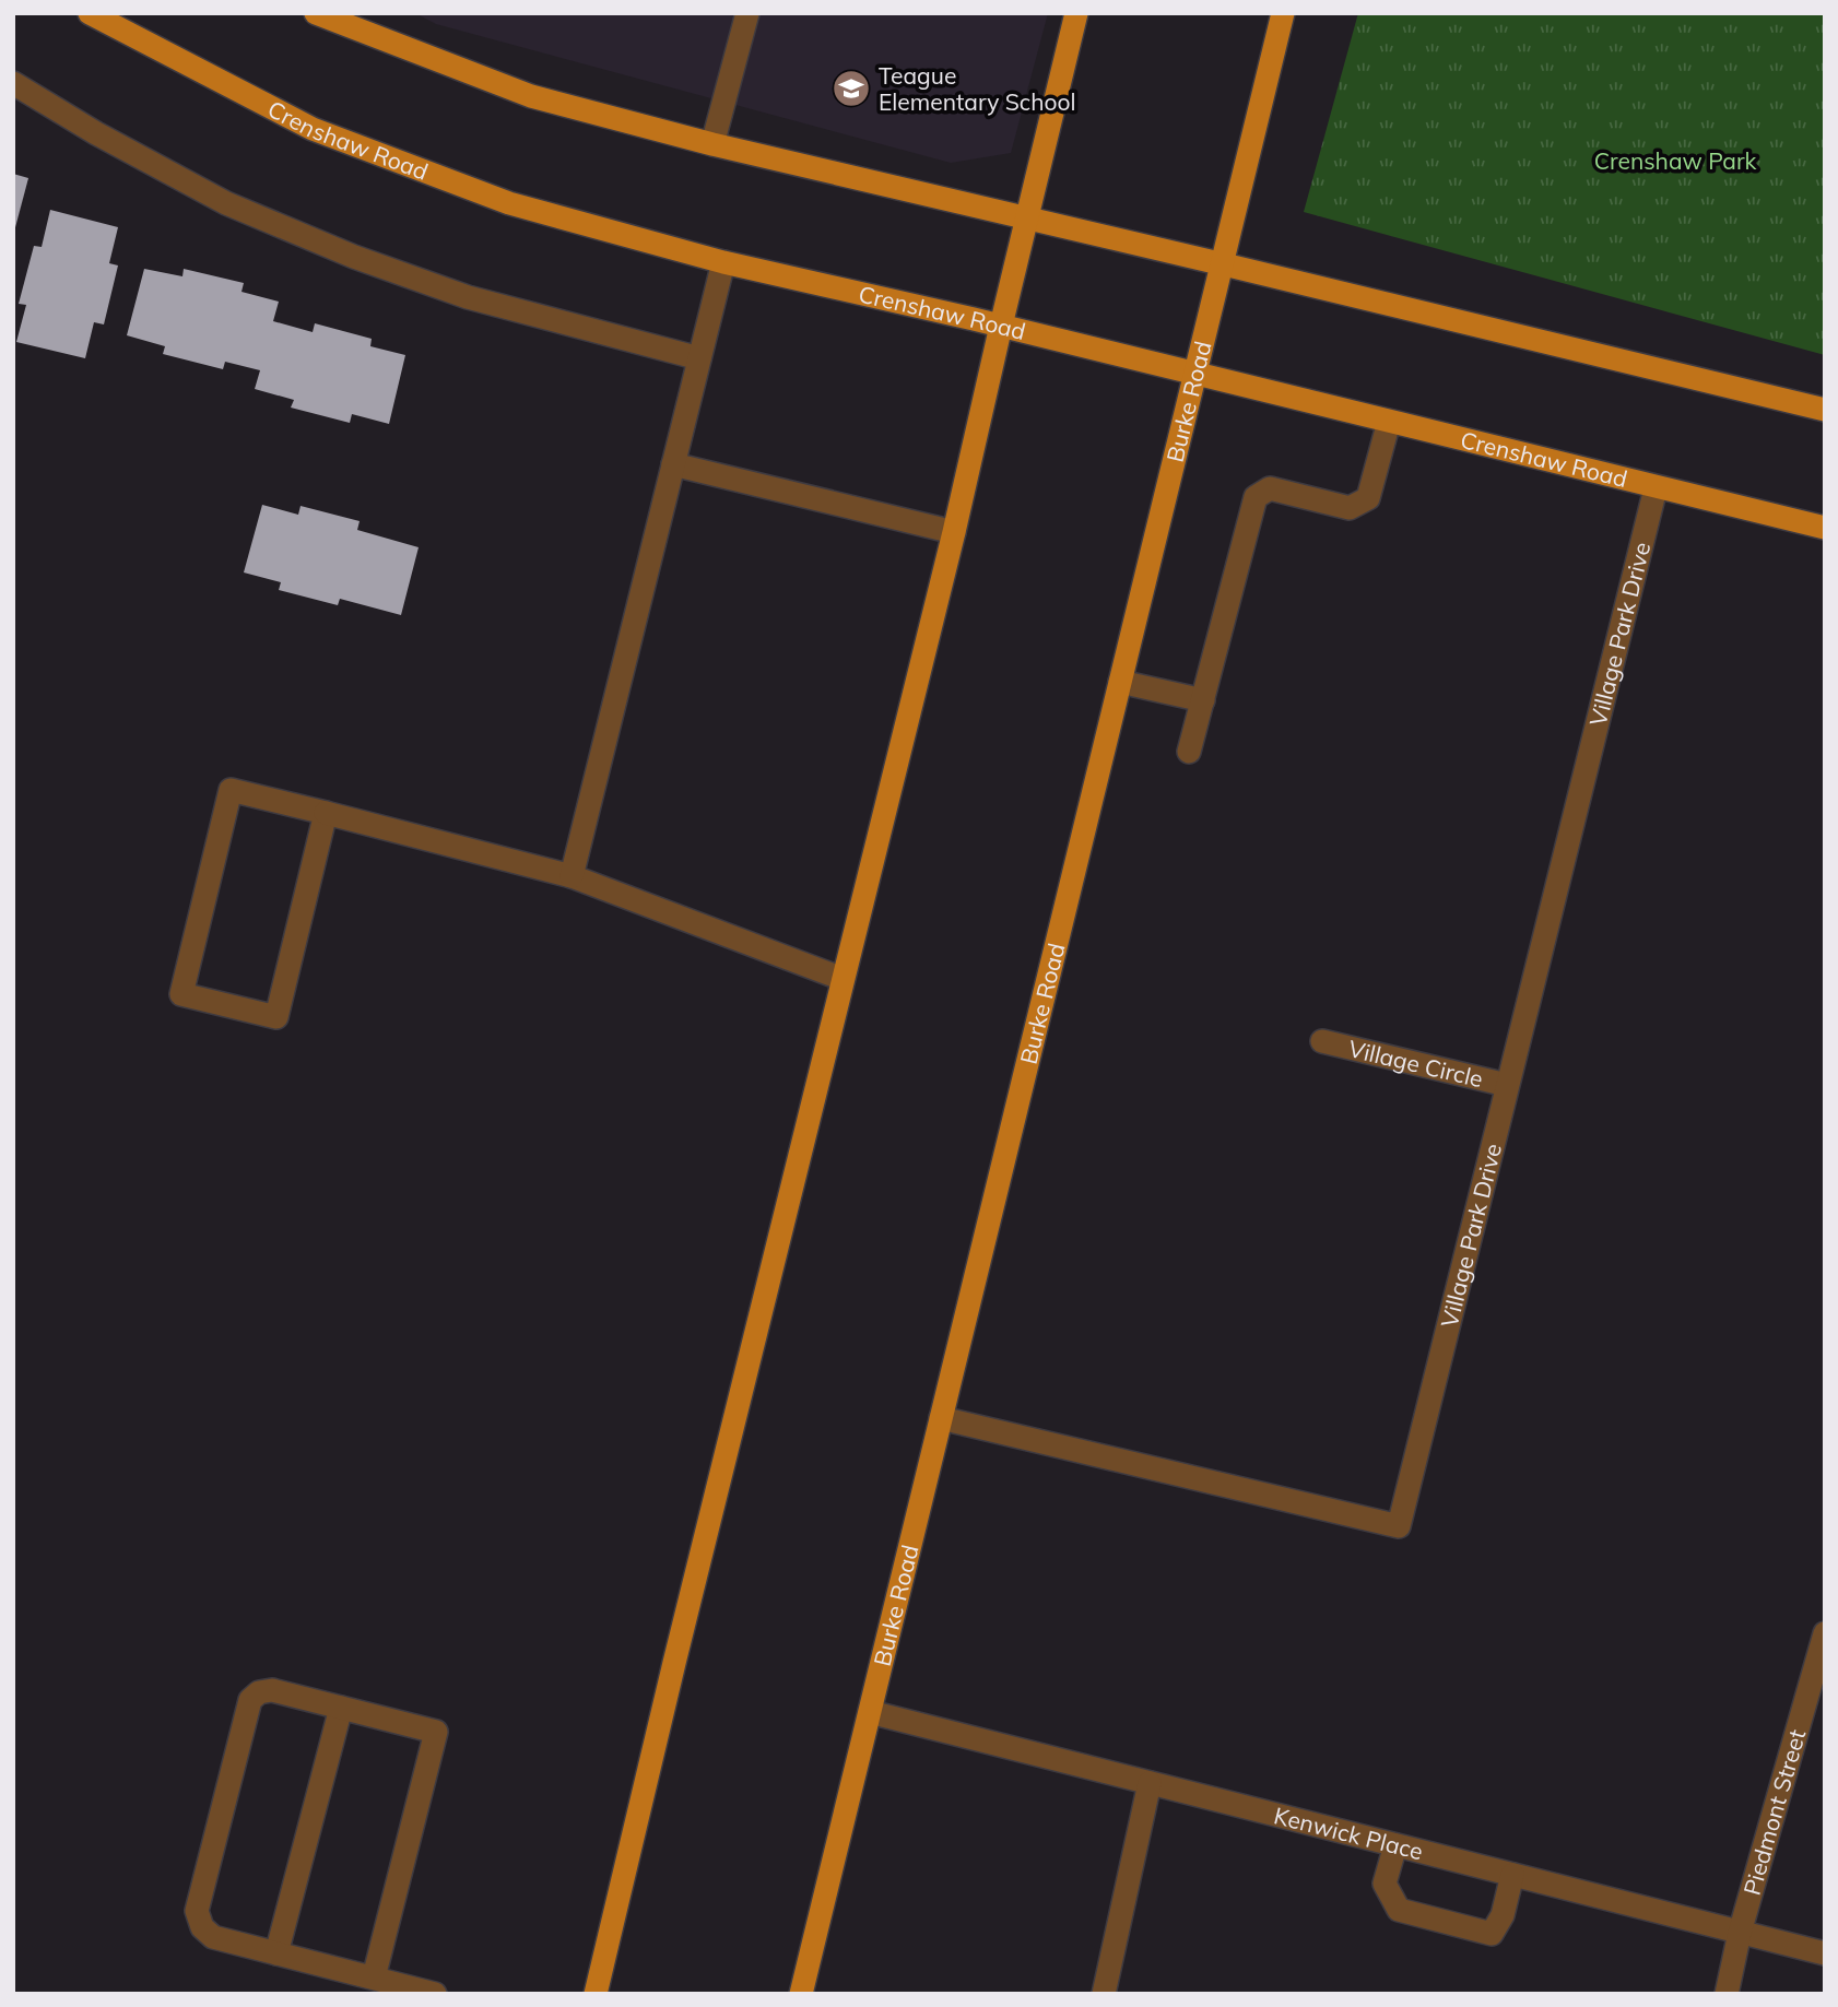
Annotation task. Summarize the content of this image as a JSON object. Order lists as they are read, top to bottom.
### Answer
{
  "streets": {
    "main road": ["Crenshaw Road", "Burke Road"],
    "street": [
      "Village Park Drive",
      "Village Circle",
      "Piedmont Street",
      "Kenwick Place"
    ]
  },
  "crossings": [
    ["Crenshaw Road", "Burke Road"],
    ["Crenshaw Road", "Village Park Drive"],
    ["Burke Road", "Village Park Drive"],
    ["Burke Road", "Kenwick Place"],
    ["Village Park Drive", "Village Circle"],
    ["Piedmont Street", "Kenwick Place"]
  ],
  "parks": ["Crenshaw Park"],
  "places": {
    "school or university": ["Teague Elementary School"]
  }
}
